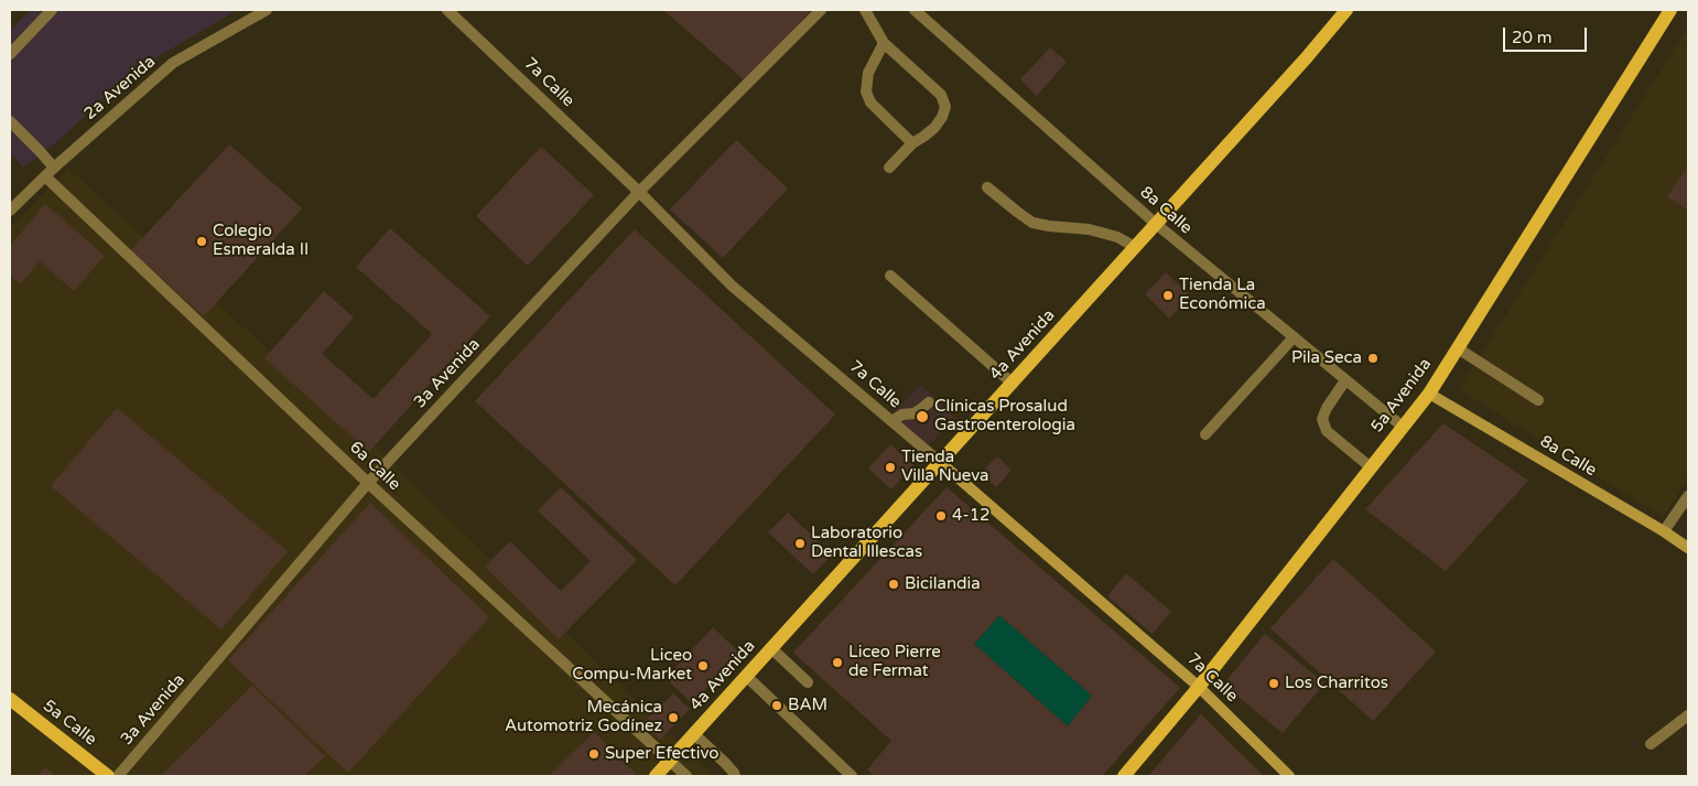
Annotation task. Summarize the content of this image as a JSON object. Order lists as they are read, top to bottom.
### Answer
{
  "streets": {
    "main road": [
      "7a Calle",
      "8a Calle",
      "4a Avenida",
      "5a Avenida",
      "5a Calle"
    ],
    "street": ["2a Avenida", "3a Avenida", "6a Calle"]
  },
  "crossings": [
    ["7a Calle", "4a Avenida"],
    ["7a Calle", "3a Avenida"],
    ["7a Calle", "5a Avenida"],
    ["2a Avenida", "6a Calle"],
    ["8a Calle", "4a Avenida"],
    ["8a Calle", "5a Avenida"],
    ["4a Avenida", "6a Calle"],
    ["3a Avenida", "6a Calle"]
  ],
  "places": [
    "Colegio Esmeralda II",
    "Tienda La Económica",
    "Pila Seca",
    "Clínicas Prosalud Gastroenterologia",
    "Tienda Villa Nueva",
    "4-12",
    "Laboratorio Dental Illescas",
    "Bicilandia",
    "Liceo Pierre de Fermat",
    "Liceo Compu-Market",
    "Los Charritos",
    "BAM",
    "Mecánica Automotriz Godínez",
    "Super Efectivo"
  ],
  "scale_bar": "20 m"
}
